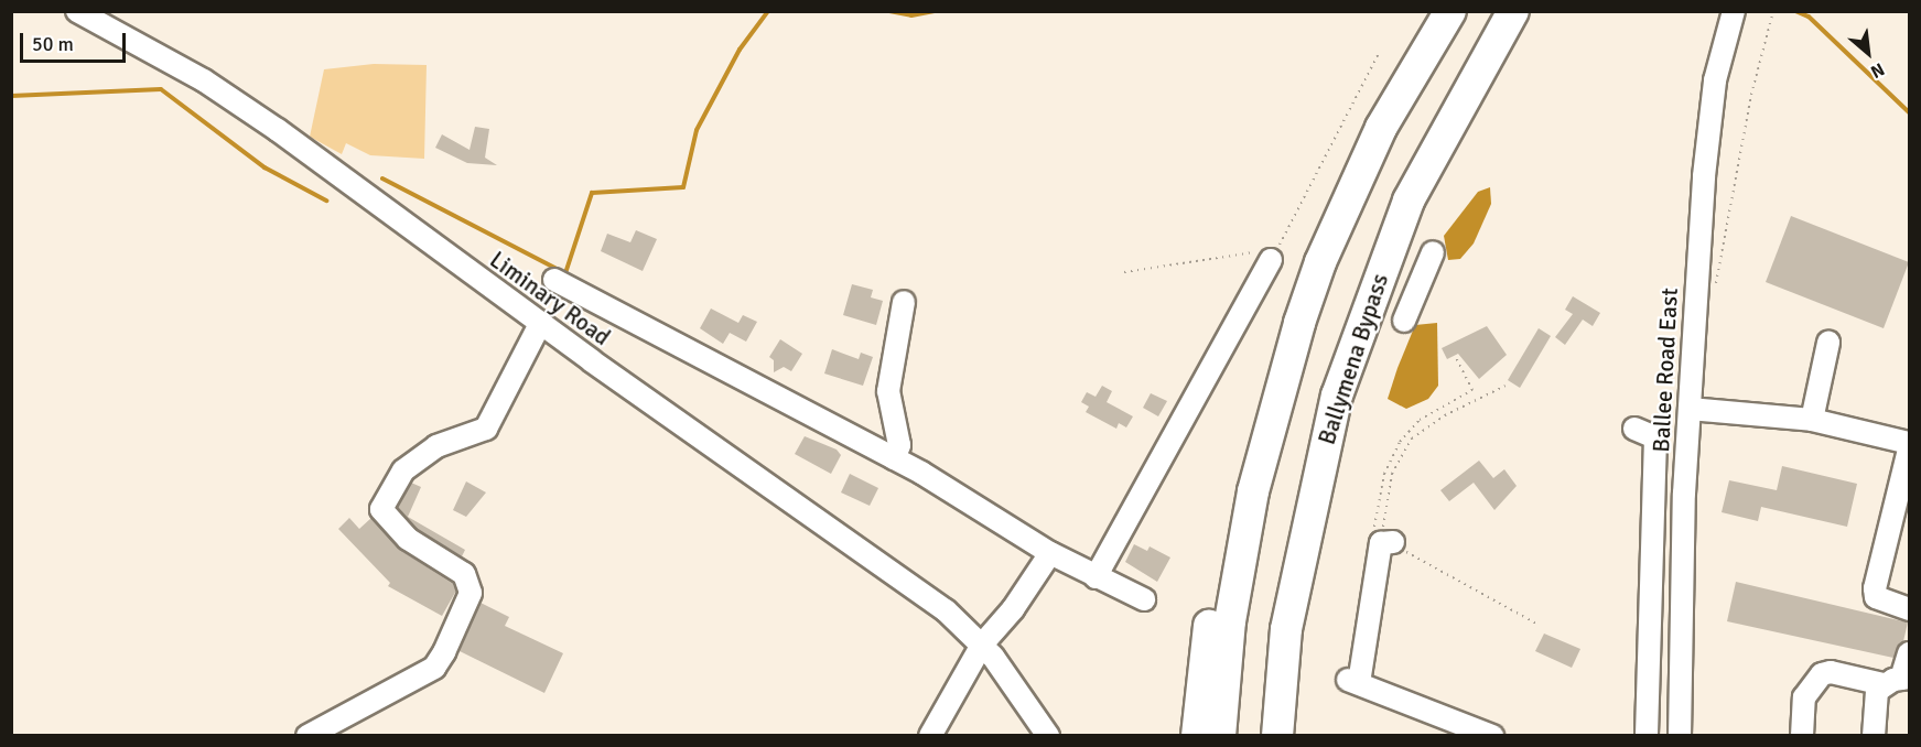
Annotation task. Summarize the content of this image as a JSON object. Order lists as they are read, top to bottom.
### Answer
{
  "streets": {
    "highway": ["Ballymena Bypass"],
    "street": ["Liminary Road", "Ballee Road East"]
  },
  "scale_bar": "50 m",
  "north": "bottom right"
}
